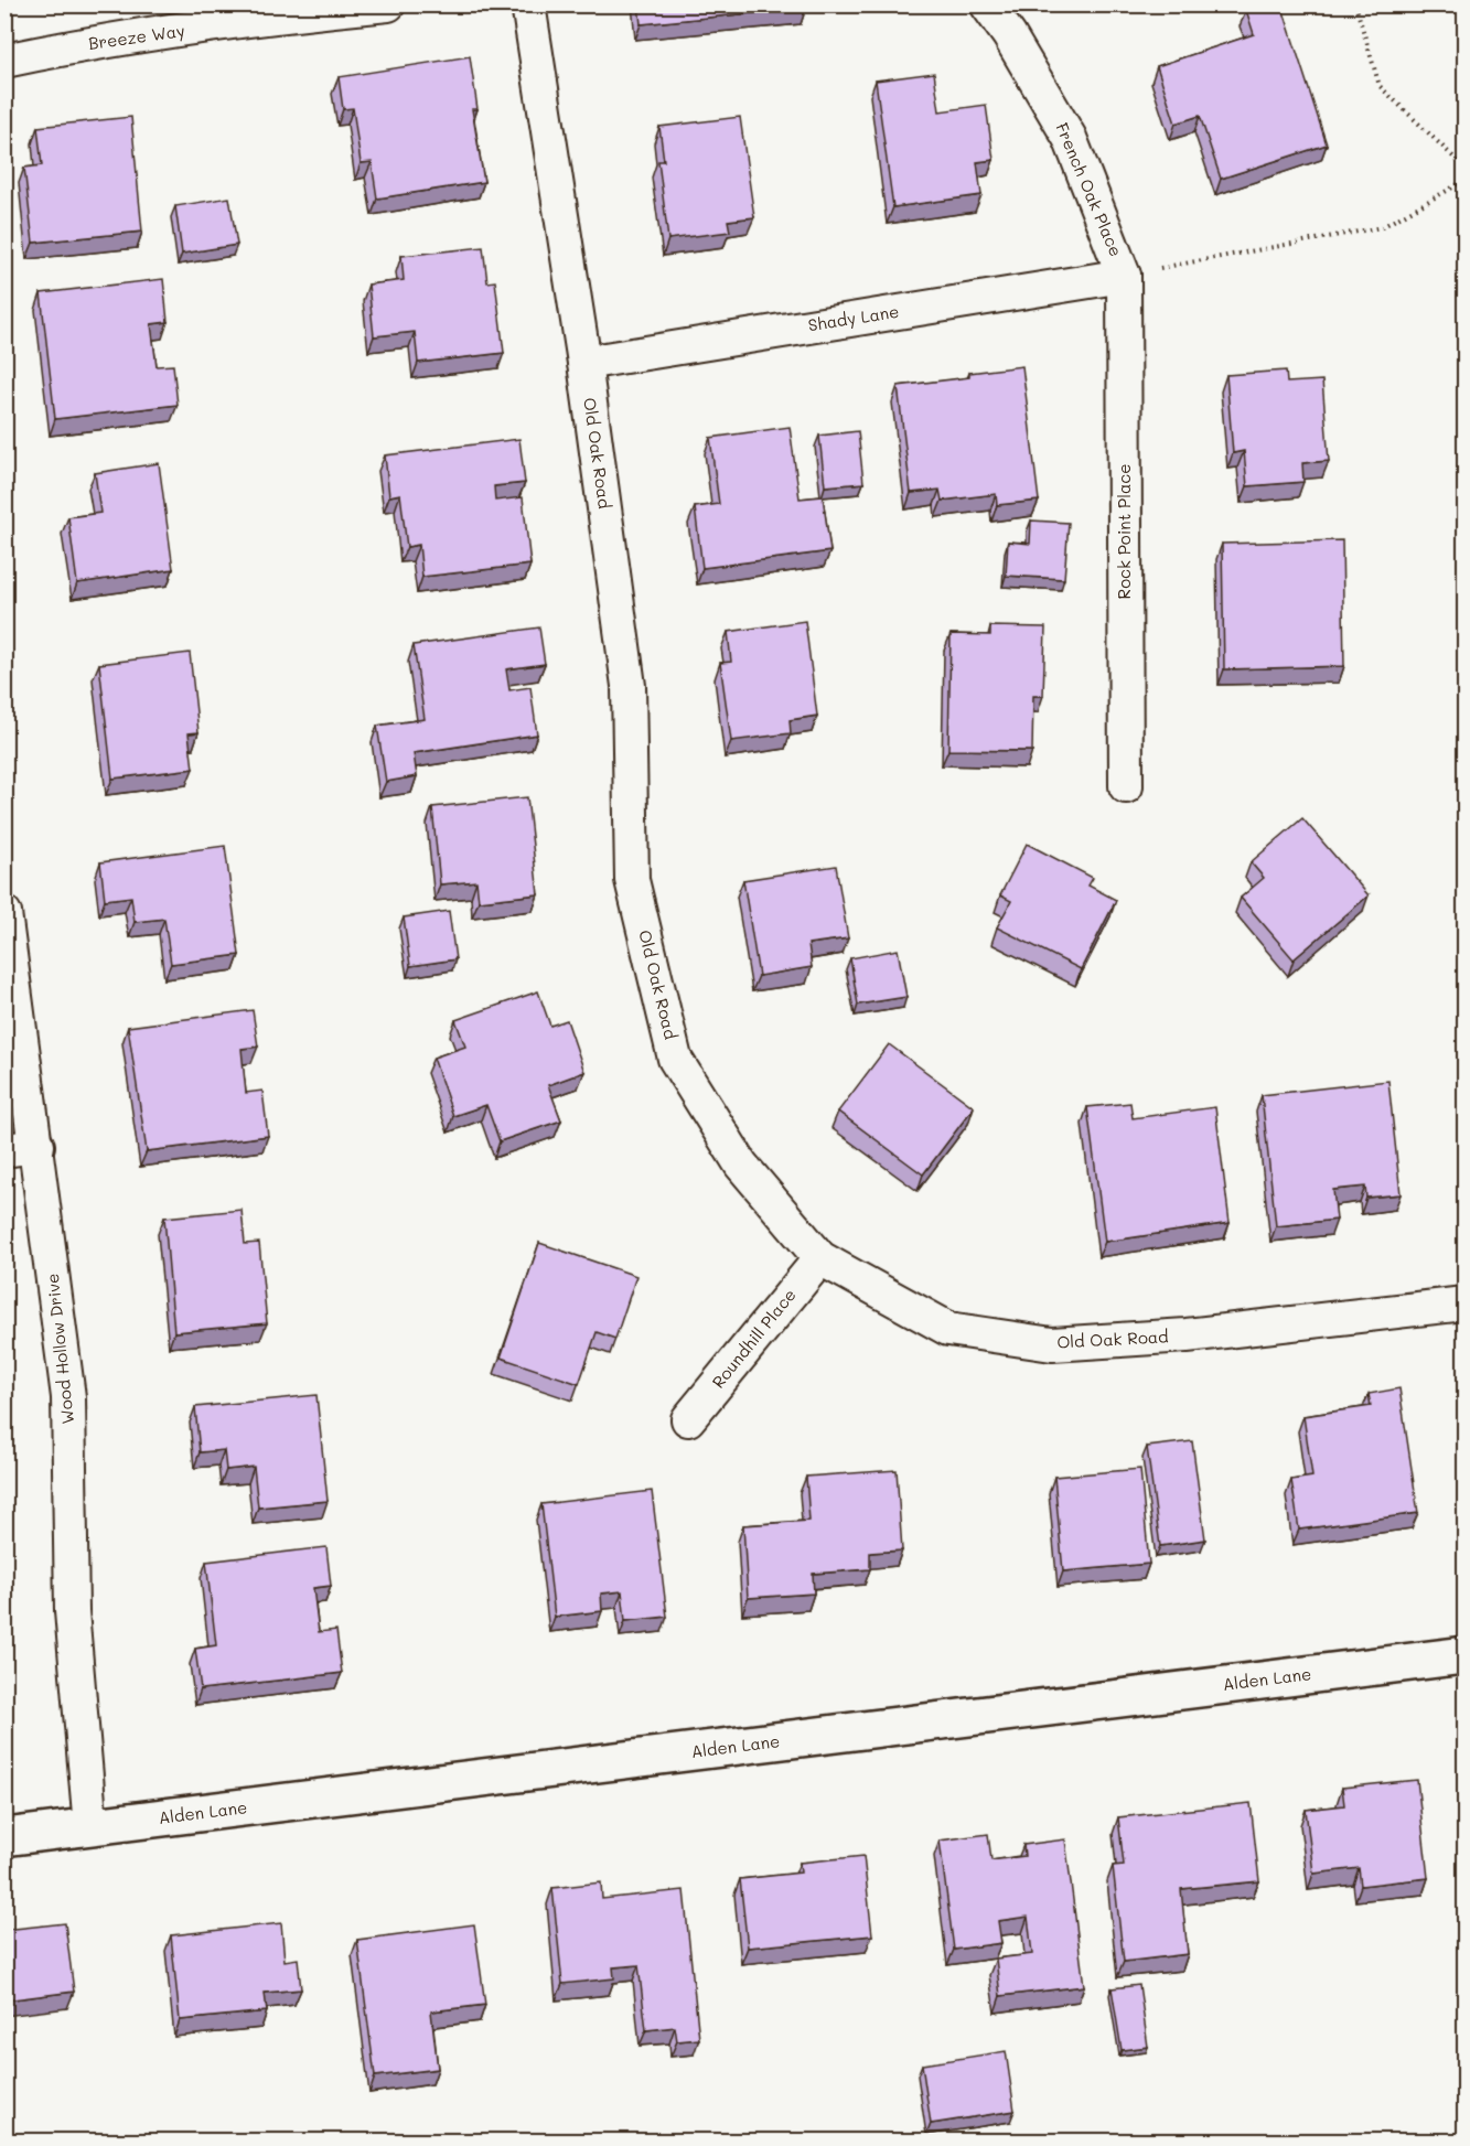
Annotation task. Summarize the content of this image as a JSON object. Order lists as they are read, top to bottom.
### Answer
{
  "streets": {
    "street": [
      "Breeze Way",
      "French Oak Place",
      "Shady Lane",
      "Old Oak Road",
      "Rock Point Place",
      "Roundhill Place",
      "Wood Hollow Drive",
      "Alden Lane"
    ]
  },
  "crossings": [
    ["French Oak Place", "Shady Lane"],
    ["French Oak Place", "Rock Point Place"],
    ["Shady Lane", "Old Oak Road"],
    ["Shady Lane", "Rock Point Place"],
    ["Old Oak Road", "Roundhill Place"],
    ["Wood Hollow Drive", "Alden Lane"]
  ]
}
